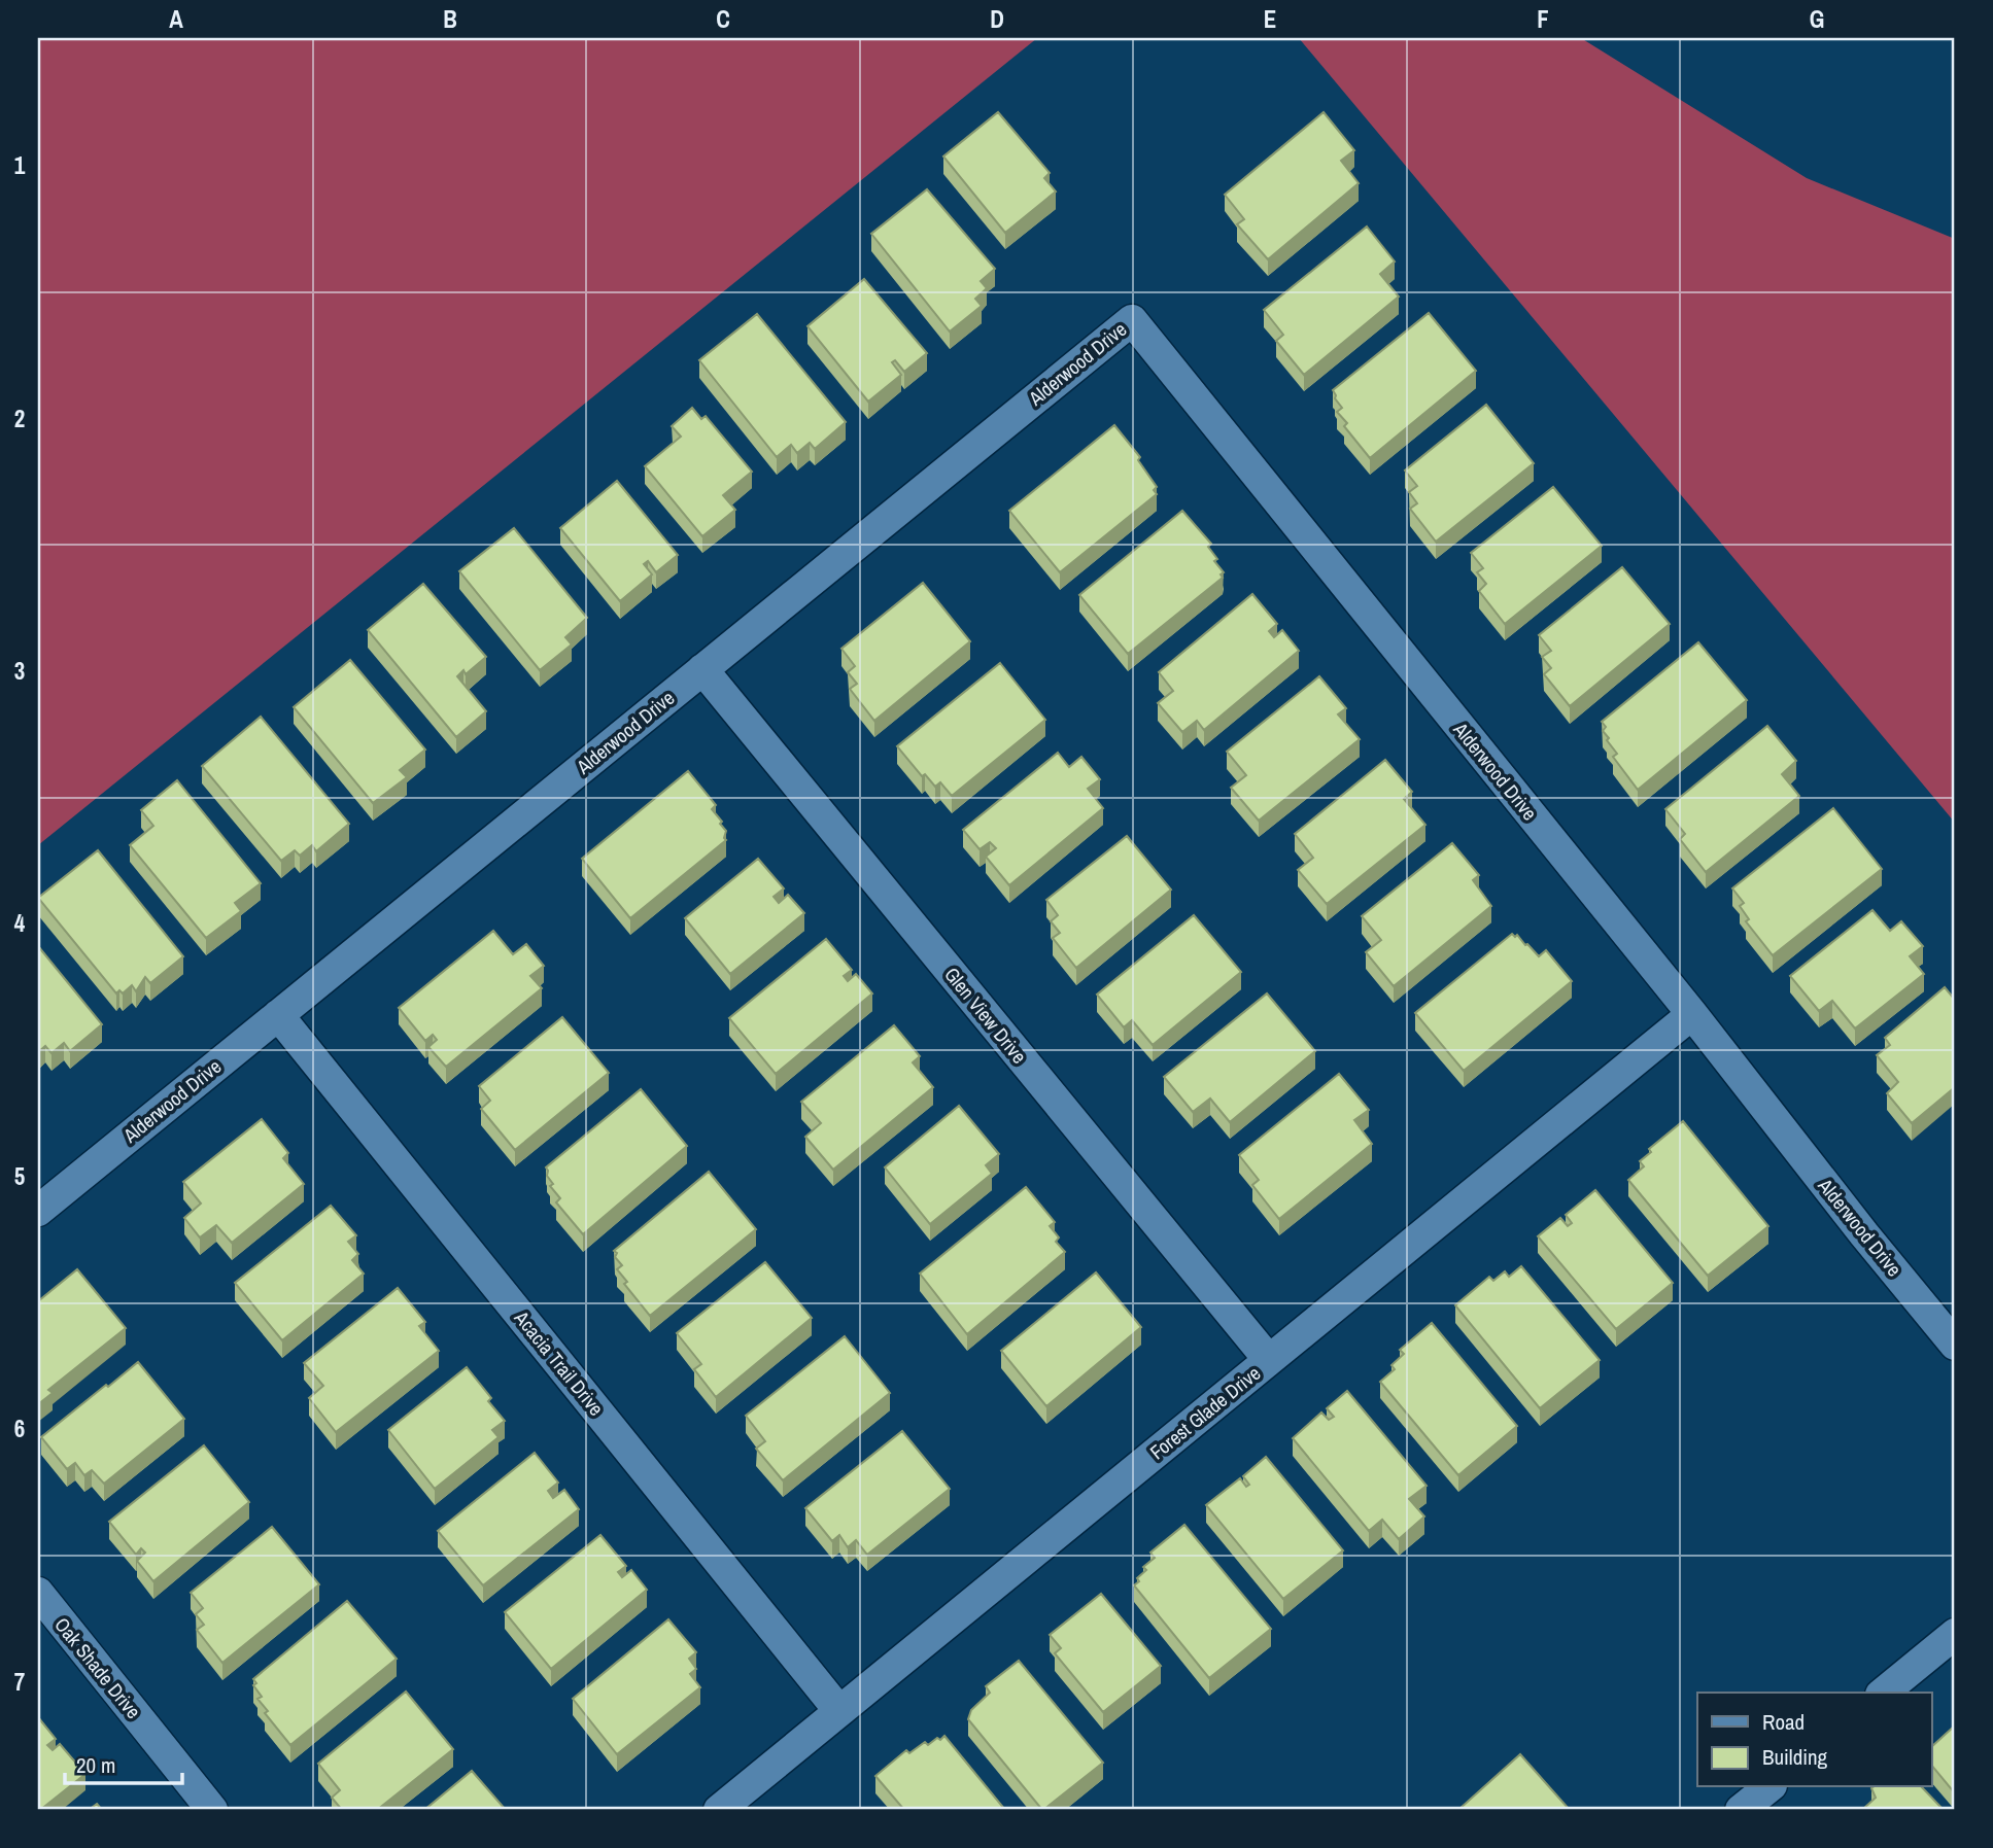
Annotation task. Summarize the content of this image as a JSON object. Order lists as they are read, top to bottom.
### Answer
{
  "streets": {
    "street": [
      "Alderwood Drive",
      "Glen View Drive",
      "Acacia Trail Drive",
      "Forest Glade Drive",
      "Oak Shade Drive"
    ]
  },
  "crossings": [
    ["Alderwood Drive", "Glen View Drive"],
    ["Alderwood Drive", "Acacia Trail Drive"],
    ["Alderwood Drive", "Forest Glade Drive"],
    ["Glen View Drive", "Forest Glade Drive"],
    ["Acacia Trail Drive", "Forest Glade Drive"]
  ],
  "legend": ["Road", "Building"],
  "scale_bar": "20 m",
  "grid": {
    "columns": [
      "A",
      "B",
      "C",
      "D",
      "E",
      "F",
      "G"
    ],
    "rows": [
      "1",
      "2",
      "3",
      "4",
      "5",
      "6",
      "7"
    ]
  }
}
